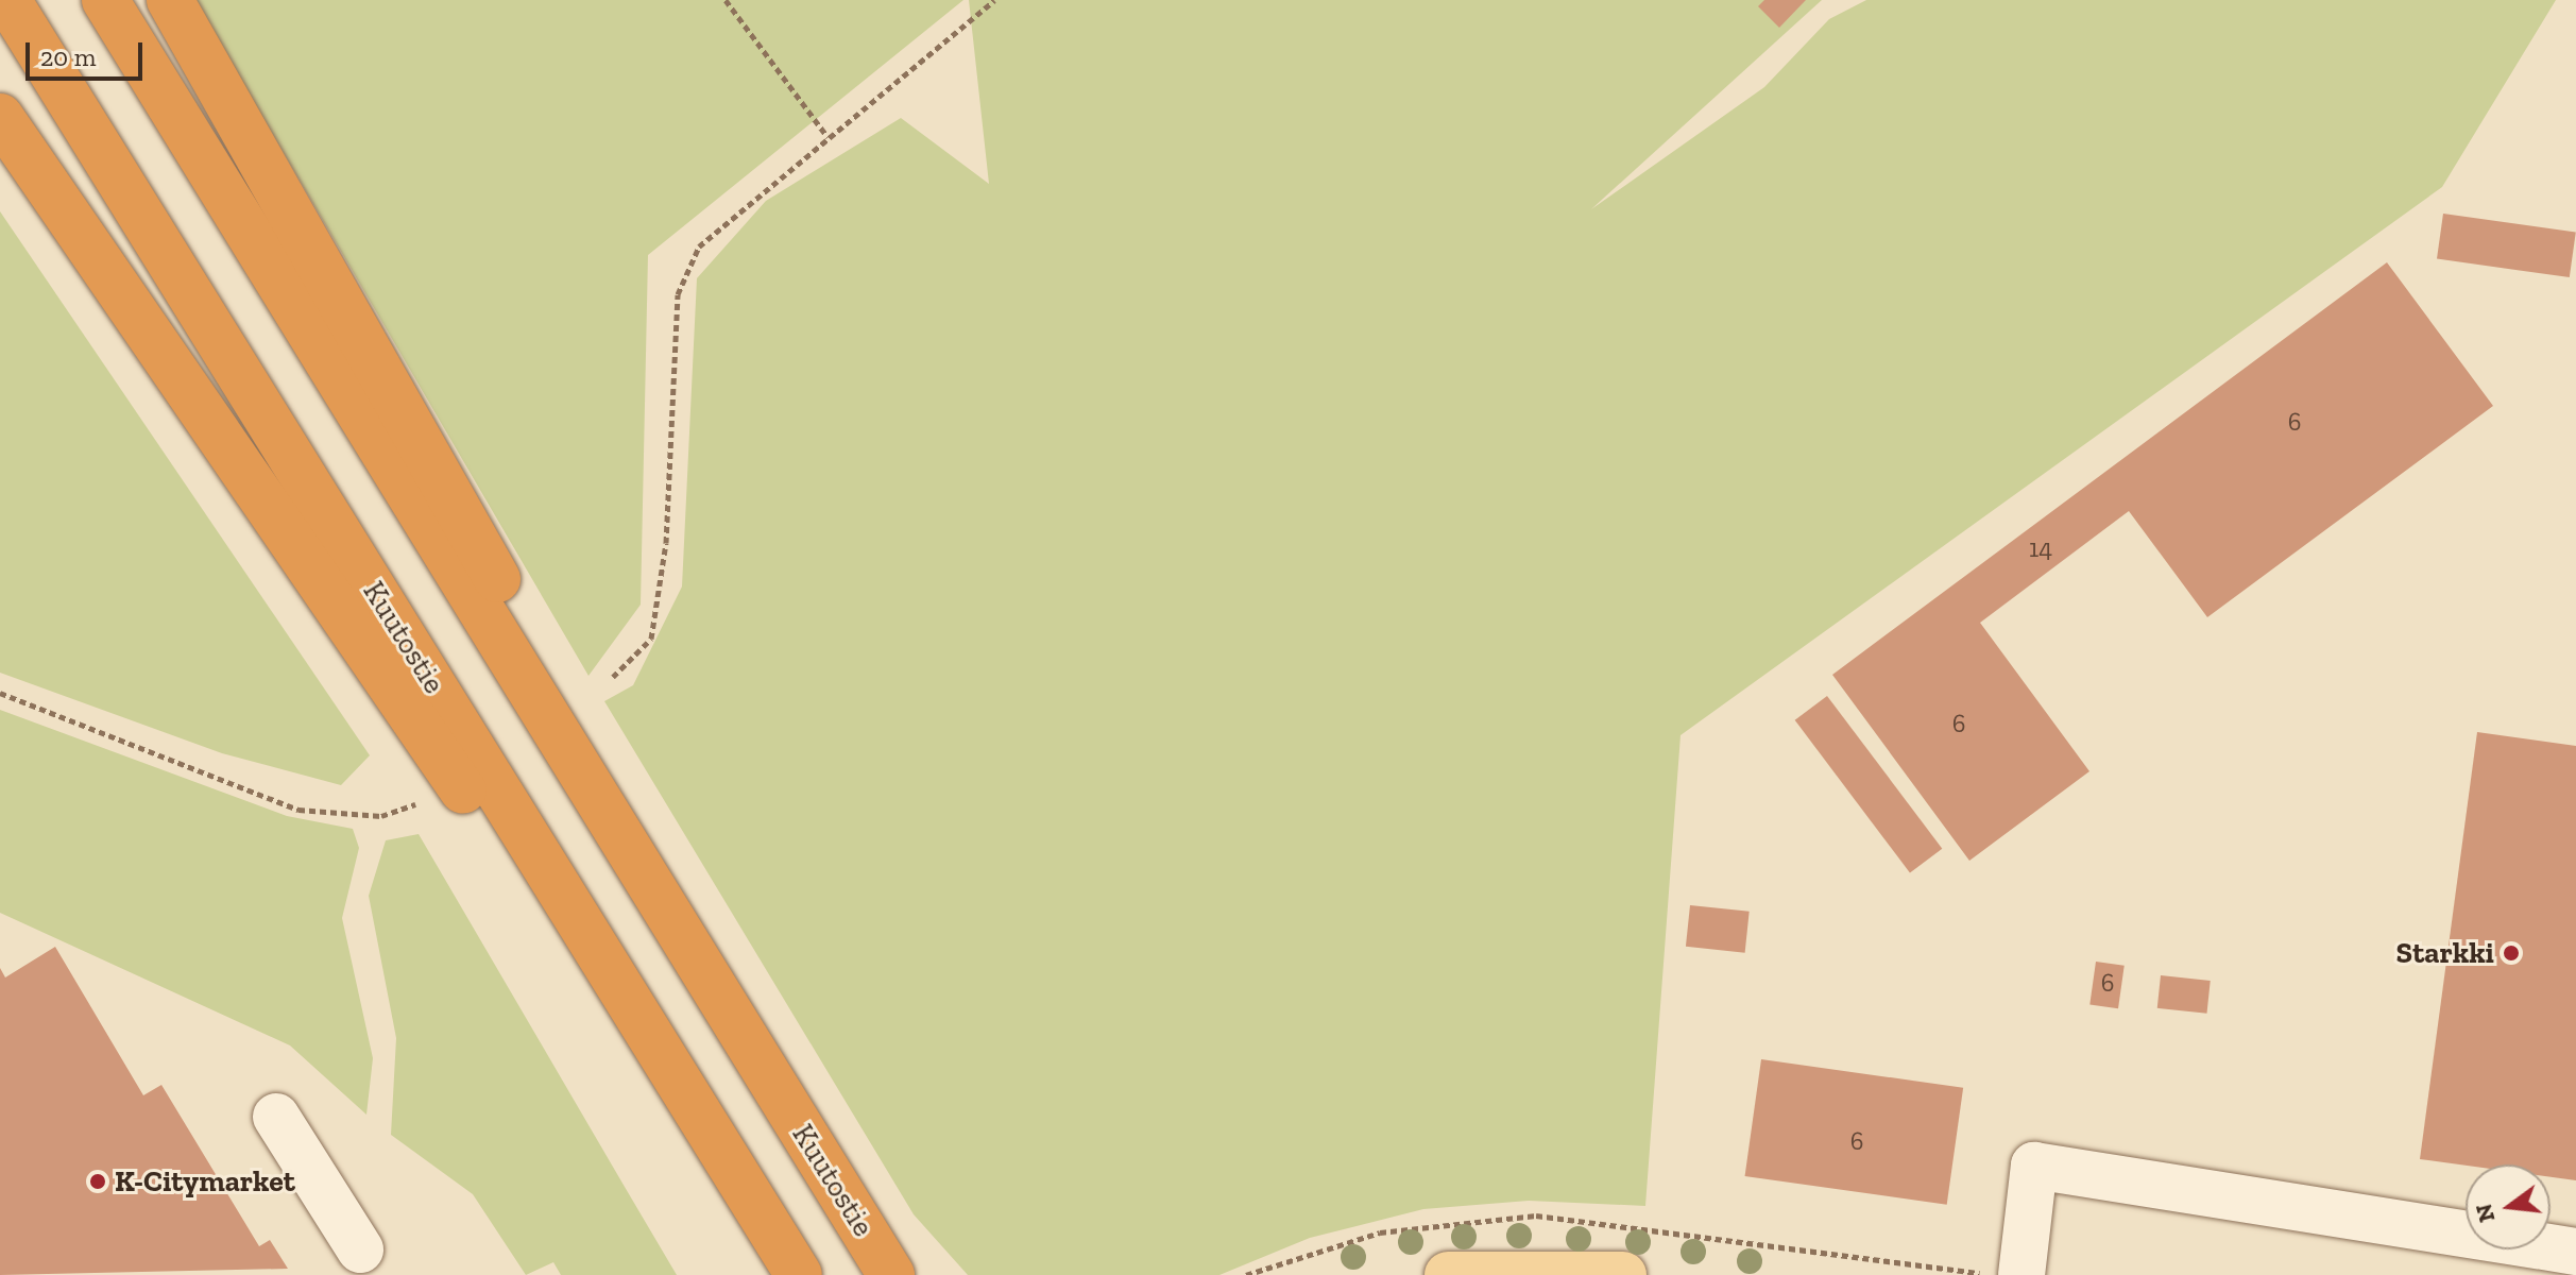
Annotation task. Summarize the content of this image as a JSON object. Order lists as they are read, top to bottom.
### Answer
{
  "streets": {
    "highway": ["Kuutostie"]
  },
  "places": ["Starkki", "K-Citymarket"],
  "house_numbers": [
    "6",
    "14",
    "6",
    "6",
    "6"
  ],
  "scale_bar": "20 m",
  "north": "left"
}
